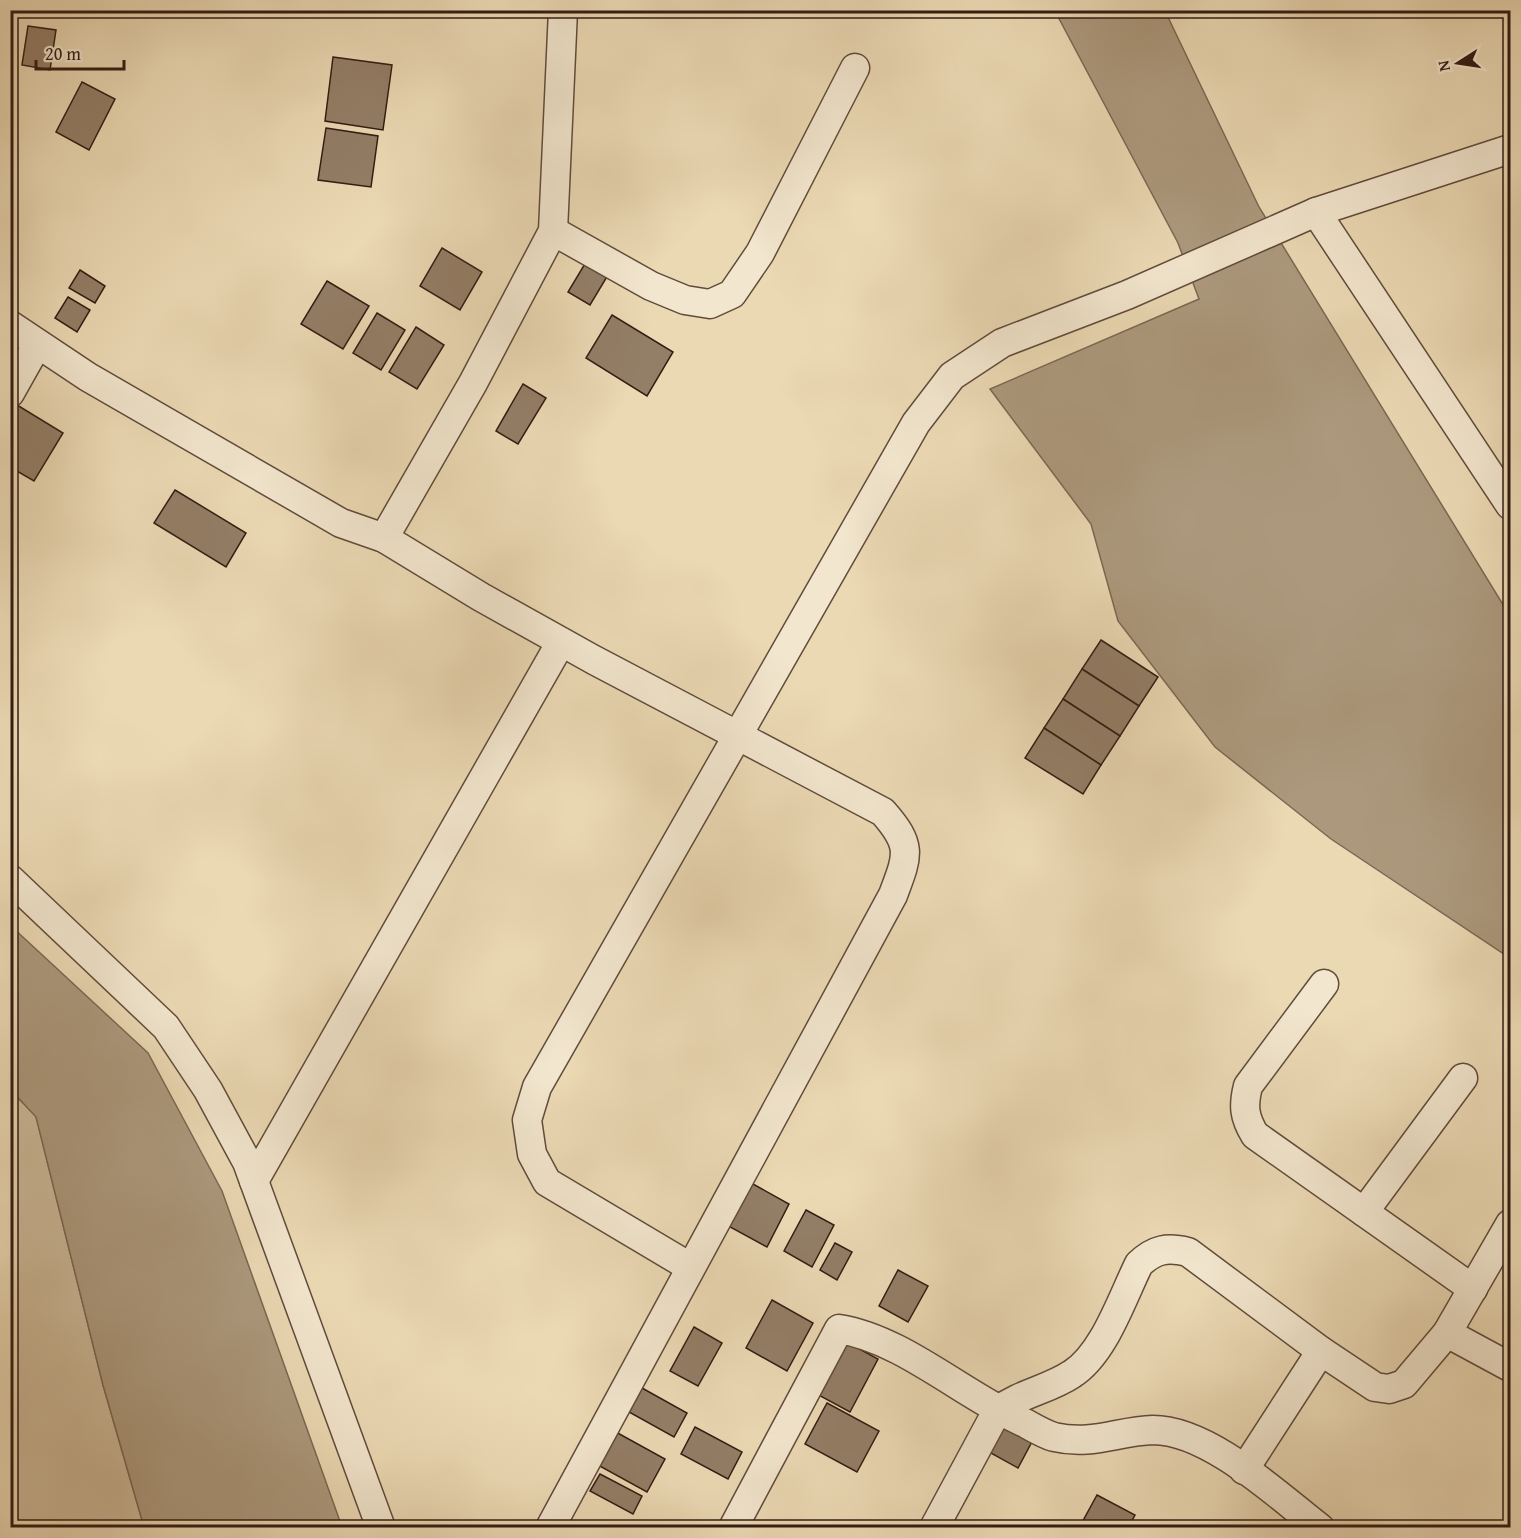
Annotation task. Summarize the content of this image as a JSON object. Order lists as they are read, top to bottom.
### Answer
{
  "scale_bar": "20 m",
  "north": "left"
}
